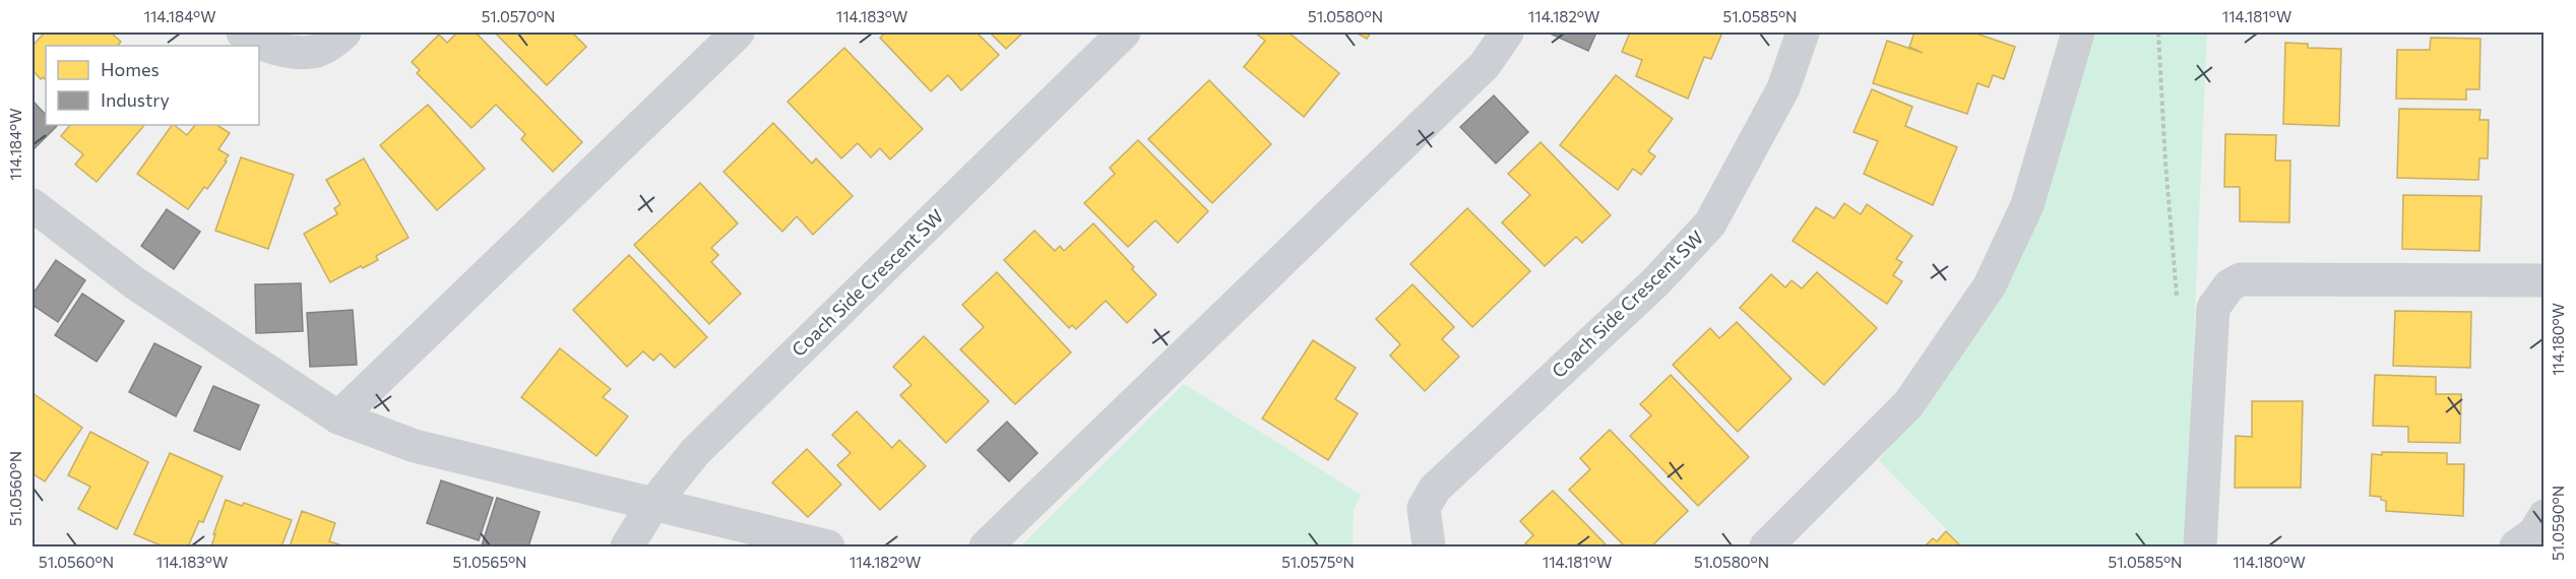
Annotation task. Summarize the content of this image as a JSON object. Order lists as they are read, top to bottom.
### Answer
{
  "streets": {
    "street": ["Coach Side Crescent SW"]
  },
  "legend": ["Homes", "Industry"],
  "coordinates": [
    "114.184°W",
    "51.0570°N",
    "114.183°W",
    "51.0580°N",
    "114.182°W",
    "51.0585°N",
    "114.181°W",
    "114.180°W",
    "51.0560°N",
    "51.0590°N",
    "51.0565°N",
    "51.0575°N"
  ]
}
